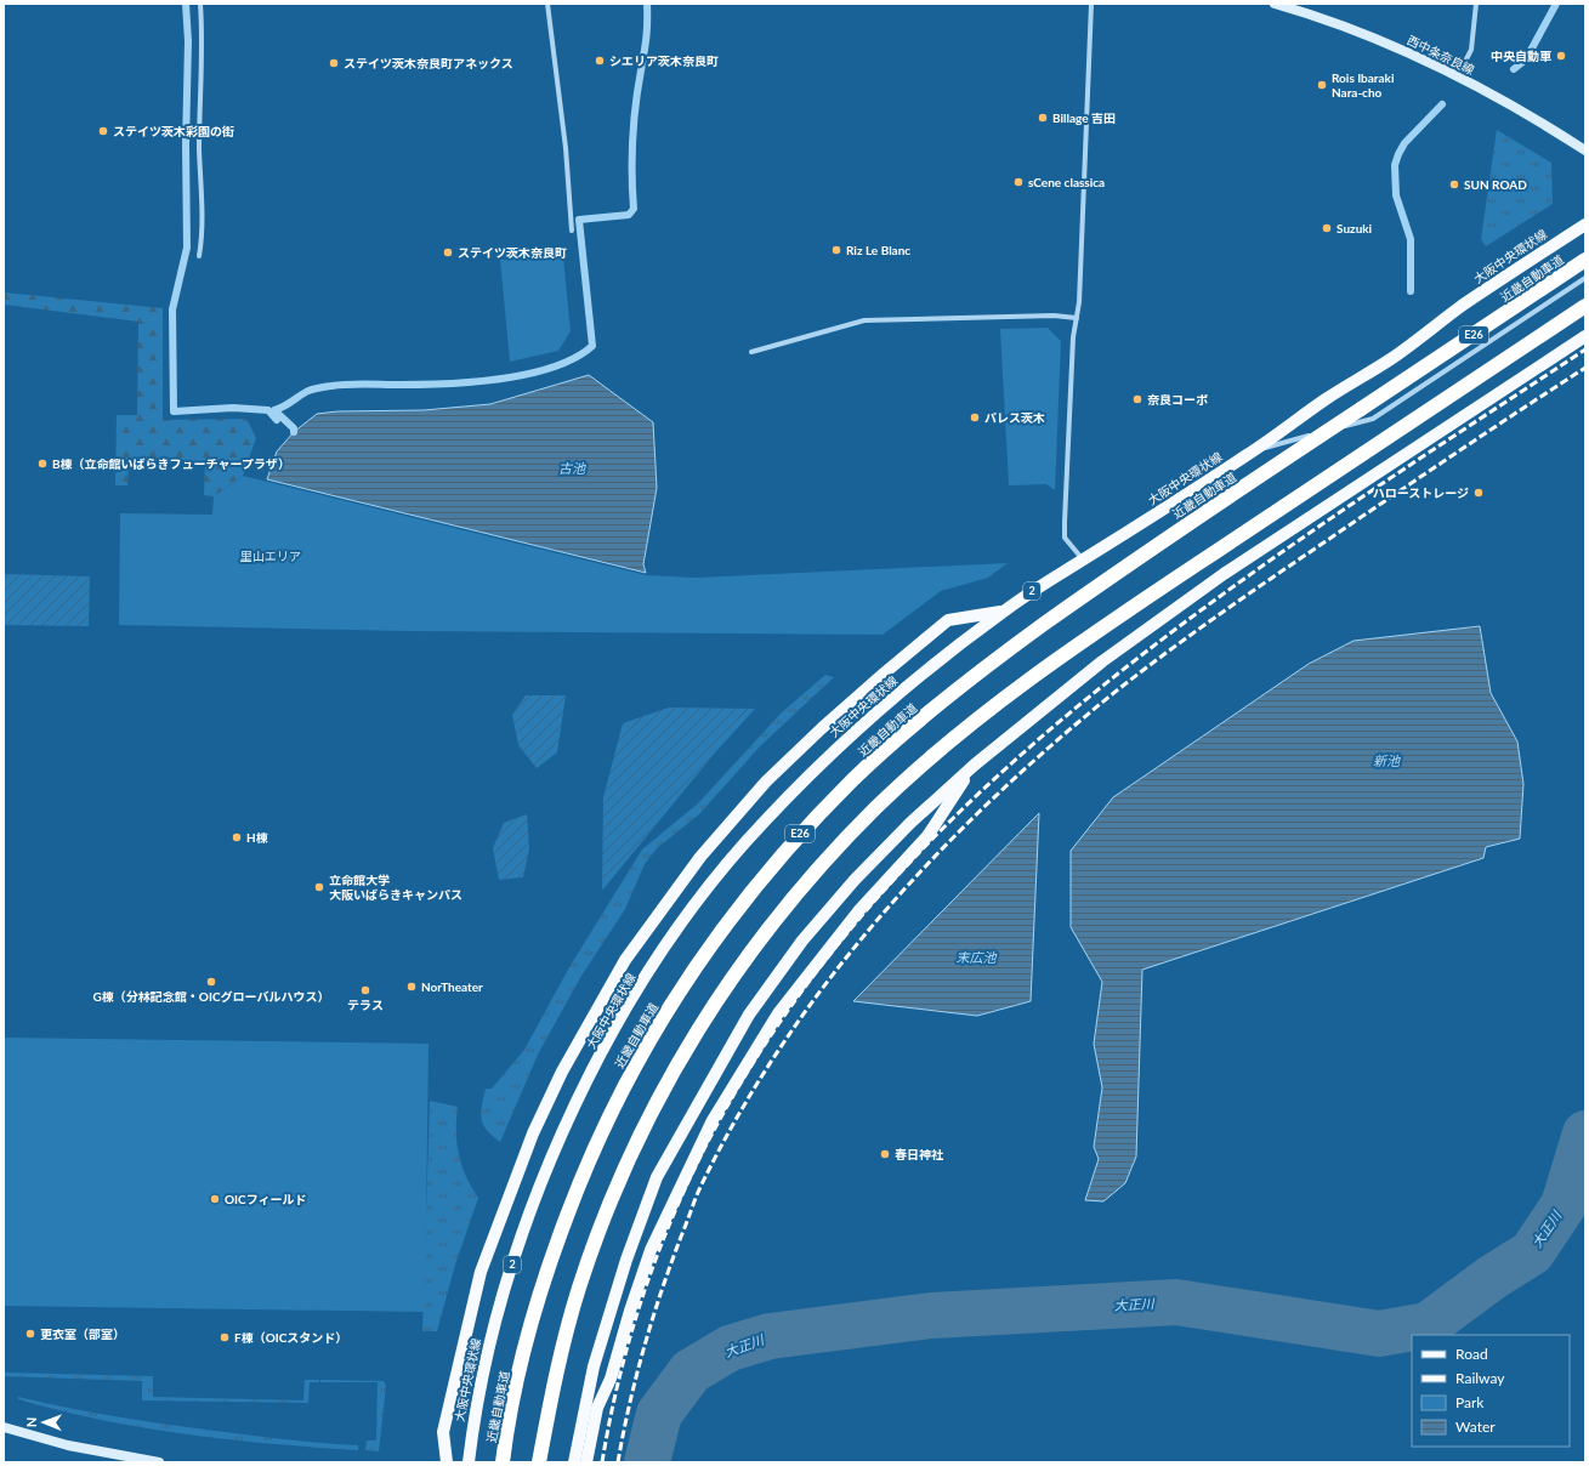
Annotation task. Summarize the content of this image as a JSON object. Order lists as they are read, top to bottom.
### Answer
{
  "streets": {
    "highway": ["近畿自動車道", "E26"],
    "main road": ["大阪中央環状線", "2"],
    "street": ["西中条奈良線"]
  },
  "water": [
    "古池",
    "新池",
    "末広池",
    "大正川"
  ],
  "parks": ["里山エリア"],
  "places": [
    "中央自動車",
    "シエリア茨木奈良町",
    "ステイツ茨木奈良町アネックス",
    "Rois Ibaraki Nara-cho",
    "Billage 吉田",
    "ステイツ茨木彩園の街",
    "sCene classica",
    "SUN ROAD",
    "Suzuki",
    "Riz Le Blanc",
    "ステイツ茨木奈良町",
    "奈良コーポ",
    "パレス茨木",
    "B棟（立命館いばらきフューチャープラザ）",
    "ハローストレージ",
    "H棟",
    "立命館大学 大阪いばらきキャンパス",
    "G棟（分林記念館・OICグローバルハウス）",
    "NorTheater",
    "テラス",
    "春日神社",
    "OICフィールド",
    "更衣室（部室）",
    "F棟（OICスタンド）"
  ],
  "legend": [
    "Road",
    "Railway",
    "Park",
    "Water"
  ],
  "north": "left"
}
